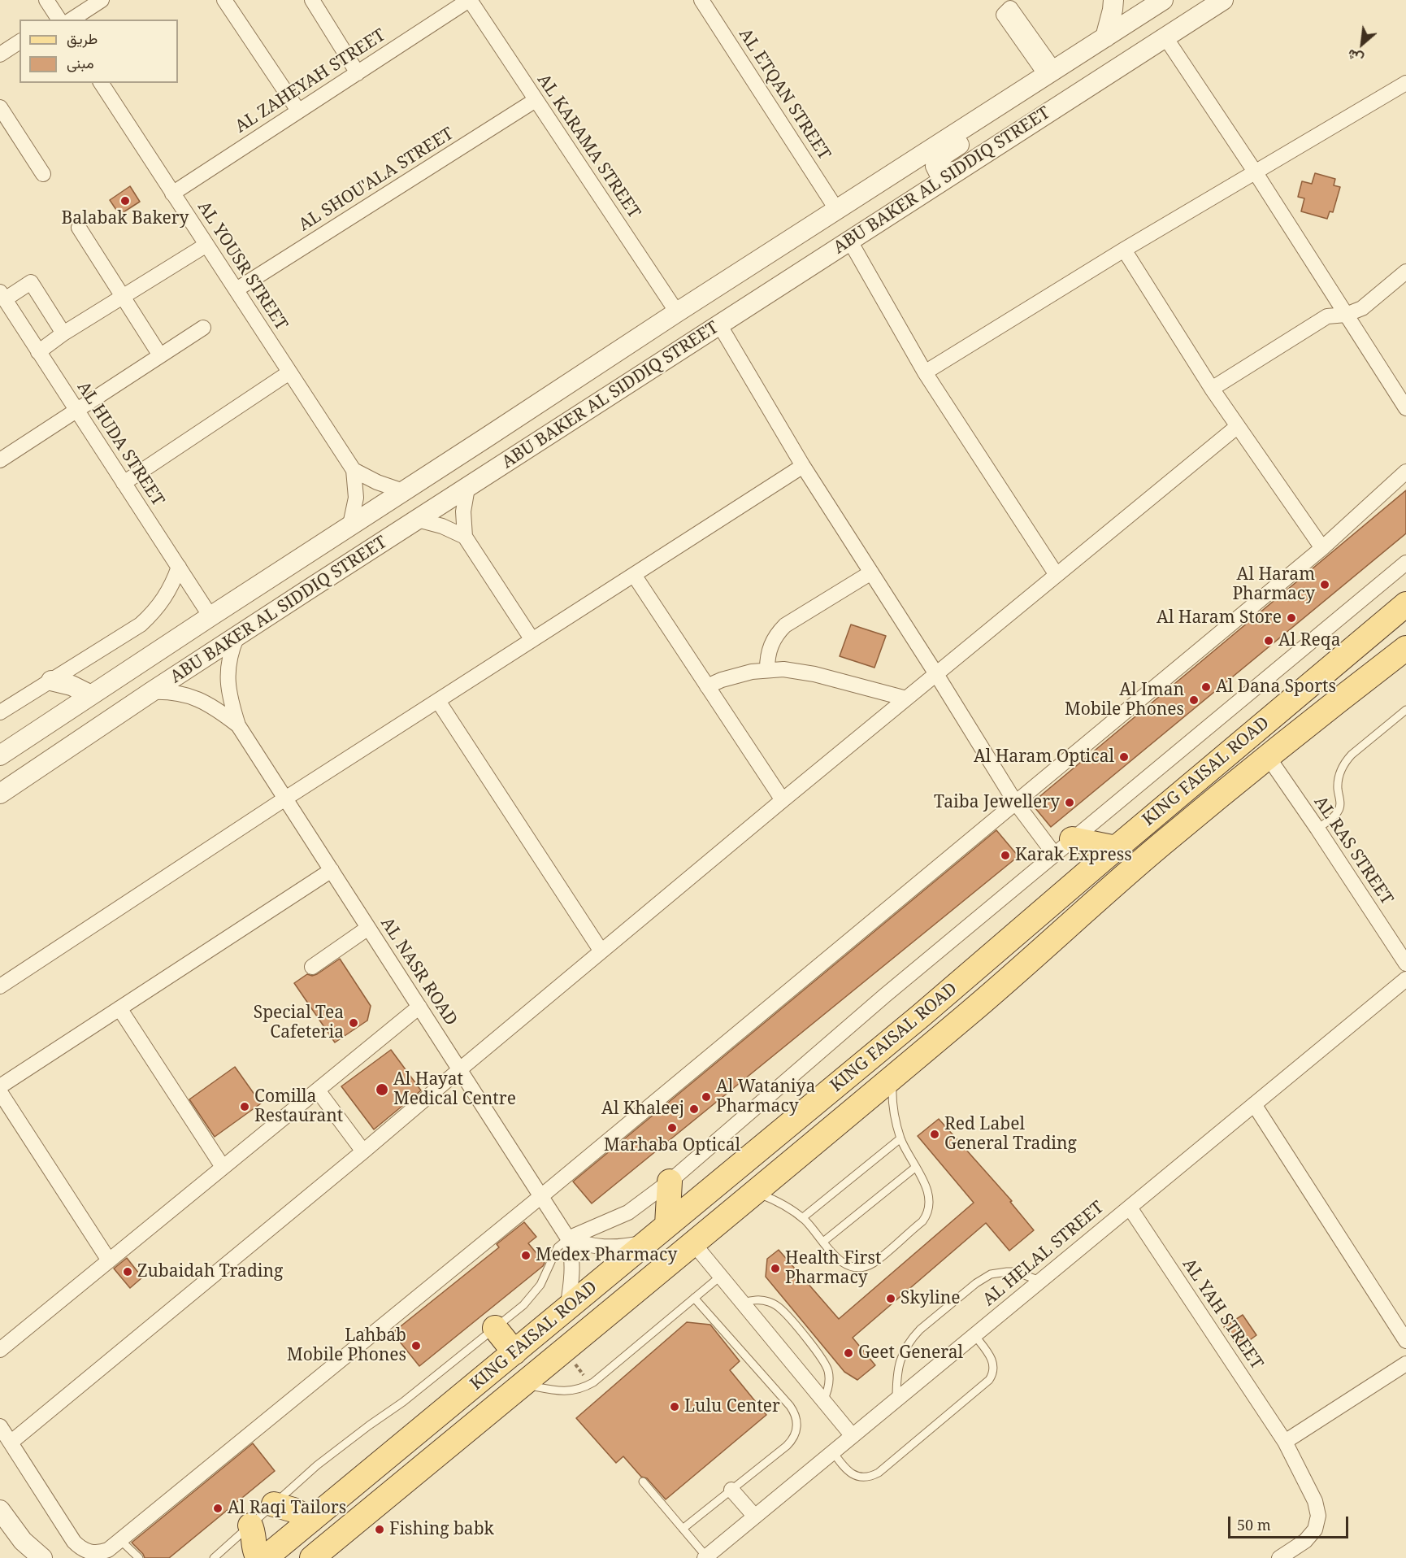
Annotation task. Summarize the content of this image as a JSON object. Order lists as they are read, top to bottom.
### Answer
{
  "streets": {
    "main road": ["KING FAISAL ROAD"],
    "street": [
      "AL ZAHEYAH STREET",
      "AL ETQAN STREET",
      "AL KARAMA STREET",
      "AL SHOU'ALA STREET",
      "ABU BAKER AL SIDDIQ STREET",
      "AL YOUSR STREET",
      "AL HUDA STREET",
      "AL RAS STREET",
      "AL NASR ROAD",
      "AL HELAL STREET",
      "AL YAH STREET"
    ]
  },
  "crossings": [
    ["AL ZAHEYAH STREET", "AL KARAMA STREET"],
    ["AL ZAHEYAH STREET", "AL YOUSR STREET"],
    ["AL ETQAN STREET", "ABU BAKER AL SIDDIQ STREET"],
    ["AL KARAMA STREET", "AL SHOU'ALA STREET"],
    ["AL KARAMA STREET", "ABU BAKER AL SIDDIQ STREET"],
    ["AL SHOU'ALA STREET", "AL YOUSR STREET"],
    ["ABU BAKER AL SIDDIQ STREET", "AL YOUSR STREET"],
    ["ABU BAKER AL SIDDIQ STREET", "AL HUDA STREET"],
    ["ABU BAKER AL SIDDIQ STREET", "AL NASR ROAD"],
    ["KING FAISAL ROAD", "AL RAS STREET"],
    ["KING FAISAL ROAD", "AL NASR ROAD"],
    ["AL HELAL STREET", "AL YAH STREET"]
  ],
  "places": [
    "Balabak Bakery",
    "Al Haram Pharmacy",
    "Al Haram Store",
    "Al Reqa",
    "Al Dana Sports",
    "Al Iman Mobile Phones",
    "Al Haram Optical",
    "Taiba Jewellery",
    "Karak Express",
    "Special Tea Cafeteria",
    "Al Hayat Medical Centre",
    "Al Wataniya Pharmacy",
    "Comilla Restaurant",
    "Al Khaleej",
    "Marhaba Optical",
    "Red Label General Trading",
    "Medex Pharmacy",
    "Health First Pharmacy",
    "Zubaidah Trading",
    "Skyline",
    "Lahbab Mobile Phones",
    "Geet General",
    "Lulu Center",
    "Al Raqi Tailors",
    "Fishing babk"
  ],
  "legend": ["طريق", "مبنى"],
  "scale_bar": "50 m",
  "north": "bottom left"
}
